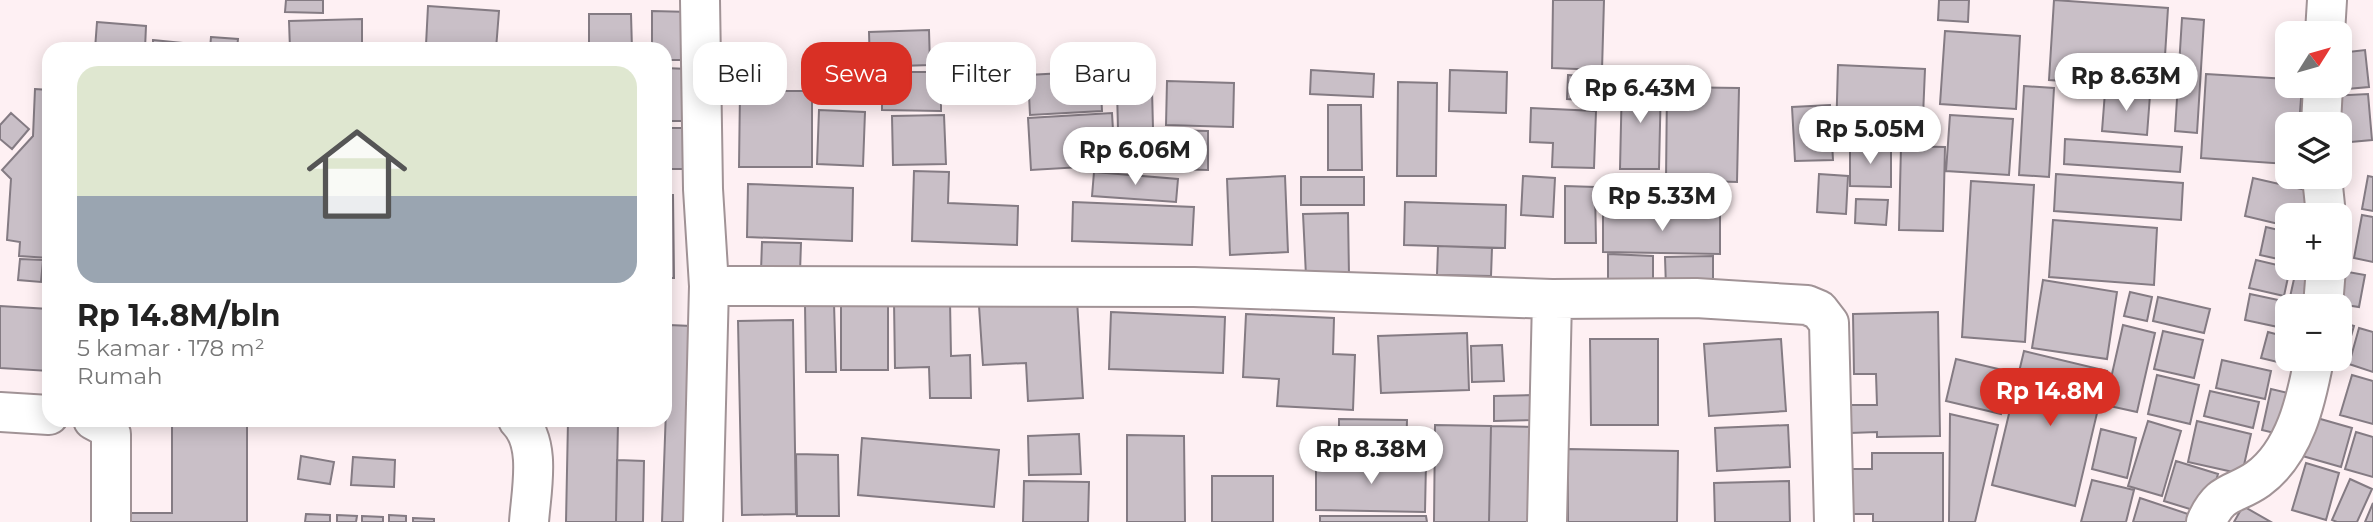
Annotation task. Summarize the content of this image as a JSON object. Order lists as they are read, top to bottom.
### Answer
{
  "north": "top right",
  "page": {
    "map_buttons": ["+", "−"],
    "chip": [
      "Beli",
      "Sewa",
      "Filter",
      "Baru"
    ],
    "list": [
      {
        "name": "Rp 14.8M/bln",
        "note": "5 kamar · 178 m² · Rumah"
      }
    ],
    "price": [
      "Rp 8.63M",
      "Rp 6.43M",
      "Rp 5.05M",
      "Rp 6.06M",
      "Rp 5.33M",
      "Rp 14.8M",
      "Rp 8.38M"
    ]
  }
}
